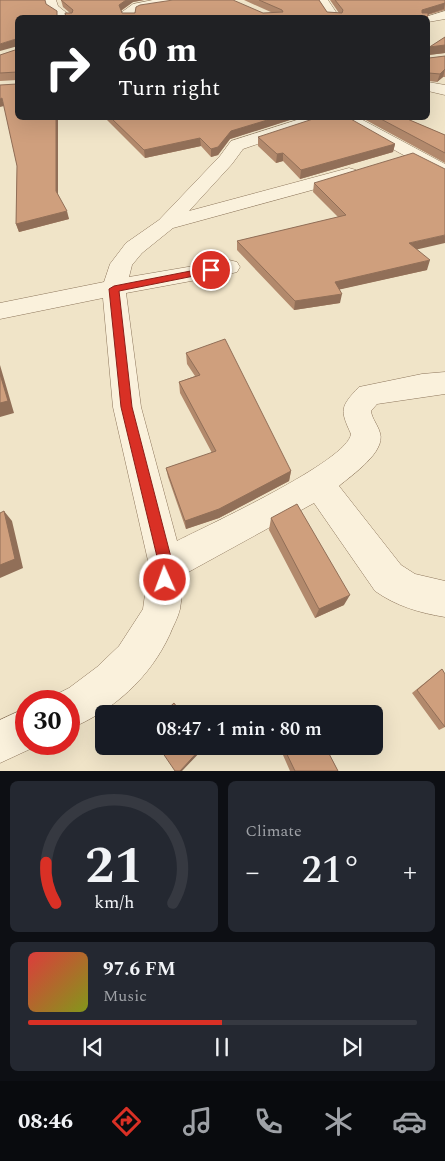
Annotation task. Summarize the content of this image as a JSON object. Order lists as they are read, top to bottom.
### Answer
{
  "page": {
    "turn": ["60 m", "Turn right"],
    "limit": "30",
    "trip": "08:47 · 1 min · 80 m",
    "tile": "Climate",
    "heat": ["−", "21°", "+"],
    "song": ["97.6 FM", "Music"],
    "tabs": "08:46",
    "gauge": ["21", "km/h"]
  }
}
